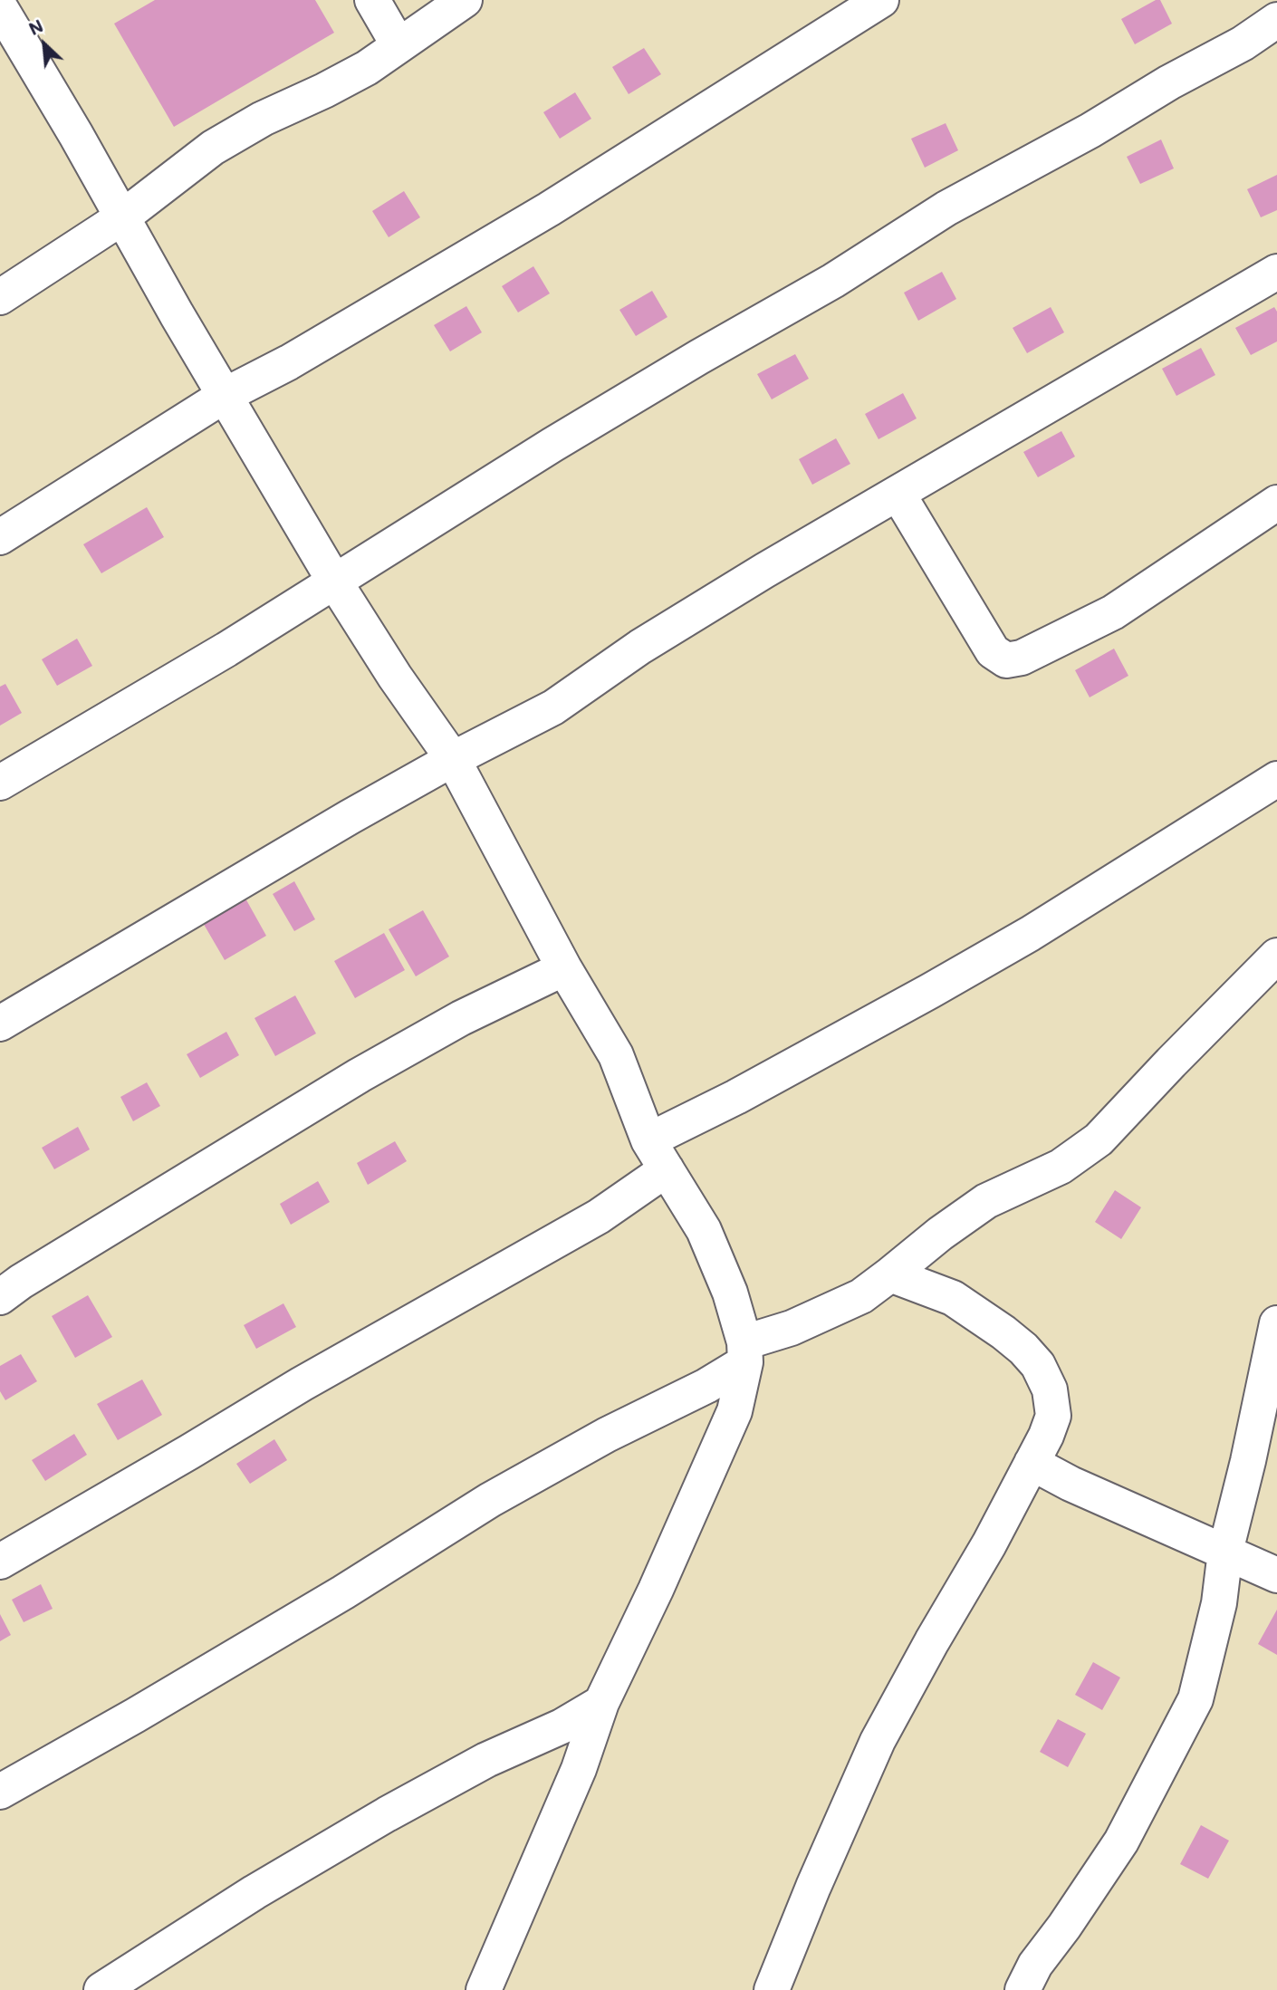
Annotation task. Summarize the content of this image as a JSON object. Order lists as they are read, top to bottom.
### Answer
{
  "north": "top left"
}
